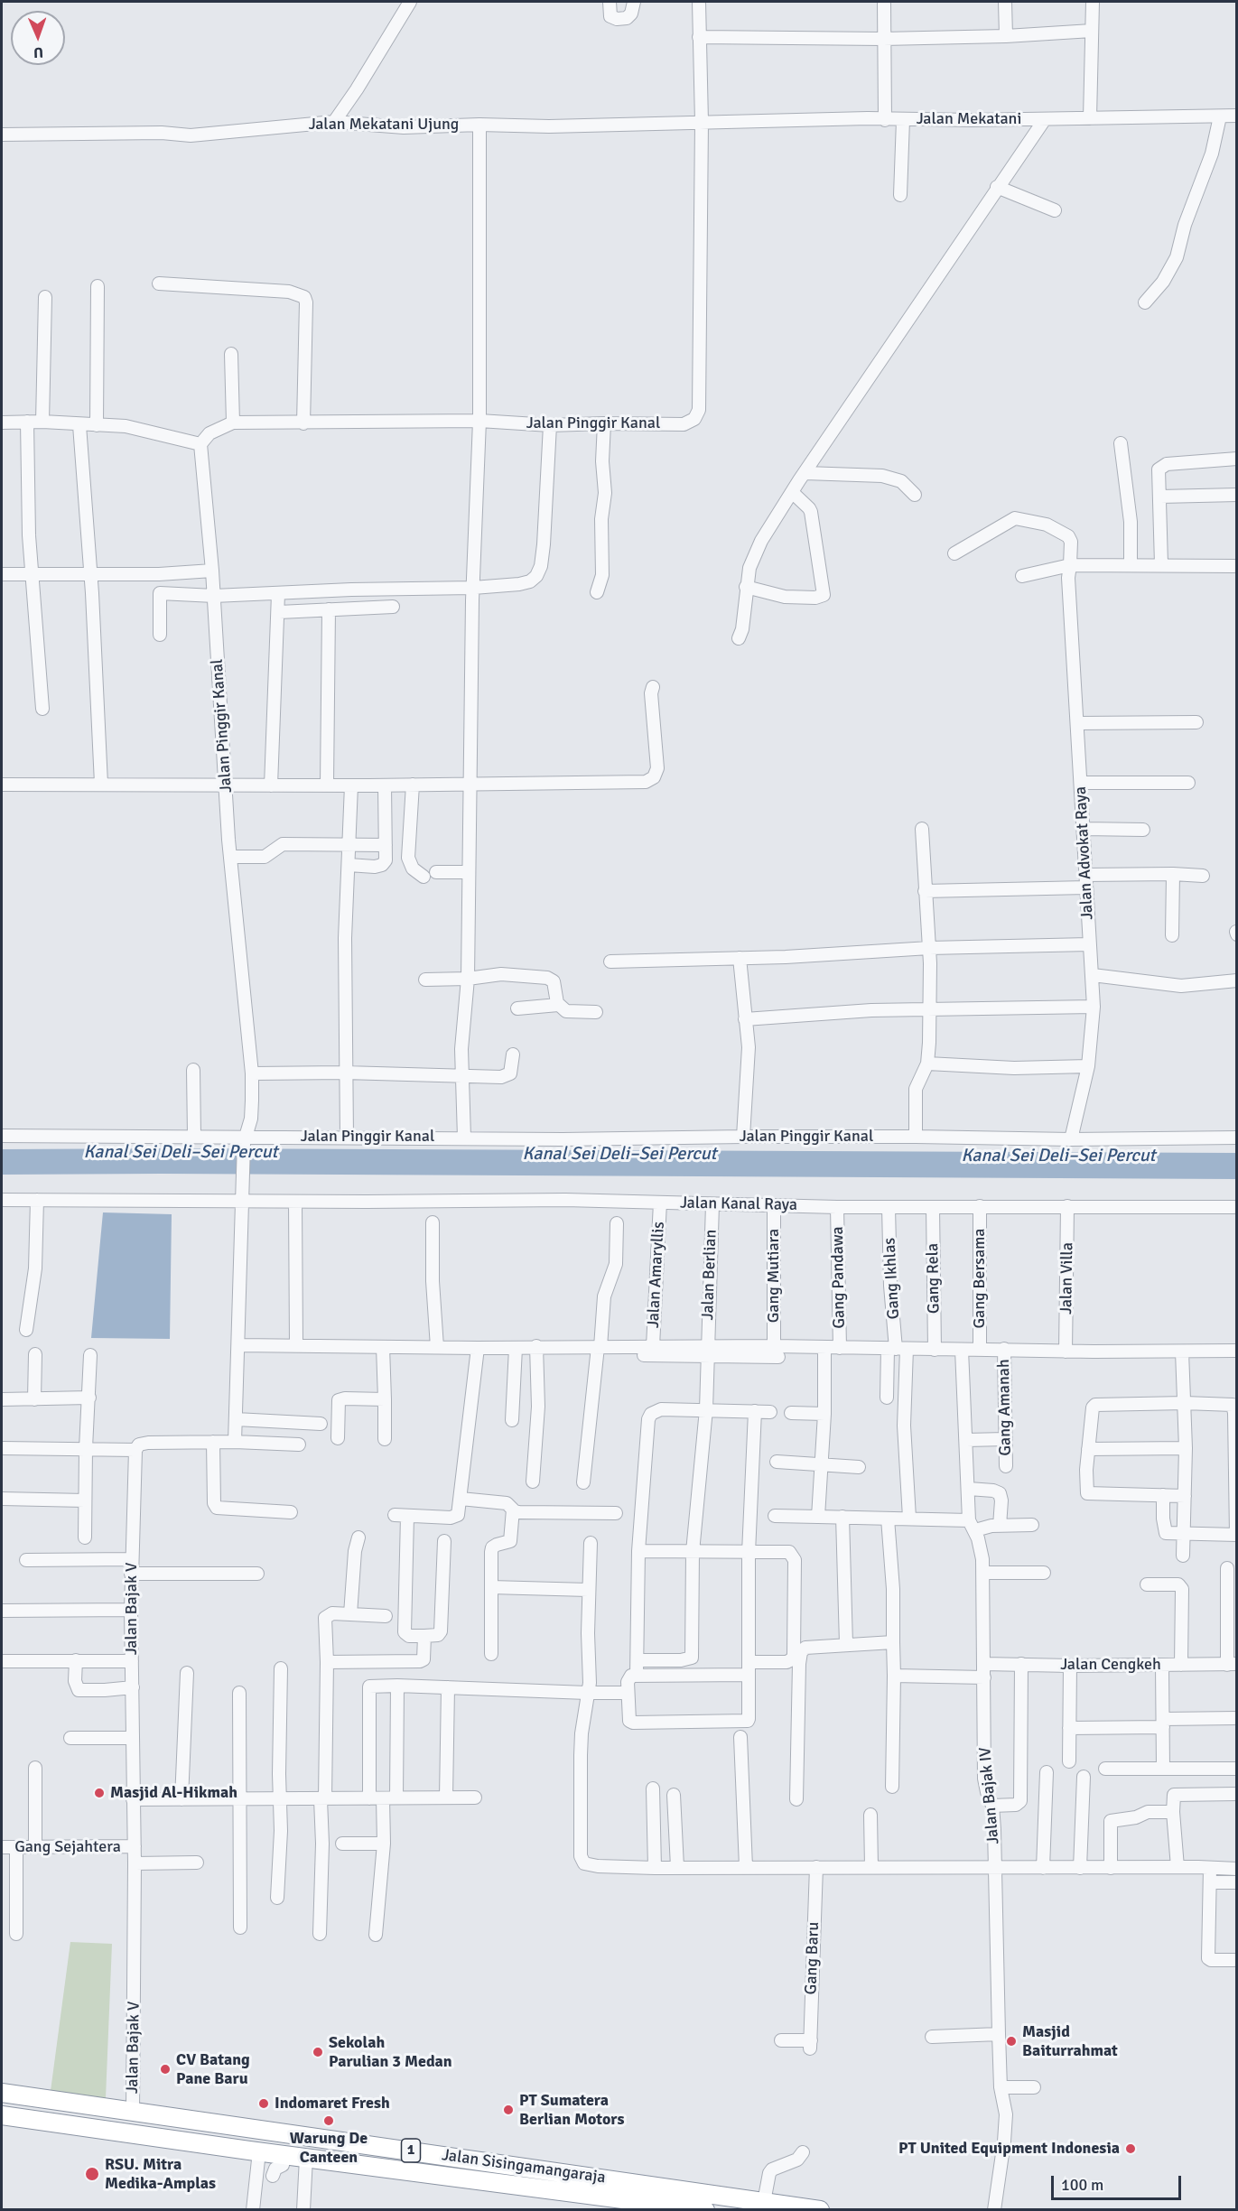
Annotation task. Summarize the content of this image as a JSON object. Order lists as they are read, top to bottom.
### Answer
{
  "streets": {
    "highway": ["1", "Jalan Sisingamangaraja"],
    "street": [
      "Jalan Mekatani",
      "Jalan Mekatani Ujung",
      "Jalan Pinggir Kanal",
      "Jalan Advokat Raya",
      "Jalan Kanal Raya",
      "Jalan Amaryllis",
      "Jalan Berlian",
      "Gang Mutiara",
      "Gang Pandawa",
      "Gang Ikhlas",
      "Gang Rela",
      "Gang Bersama",
      "Jalan Villa",
      "Gang Amanah",
      "Jalan Bajak V",
      "Jalan Cengkeh",
      "Jalan Bajak IV",
      "Gang Sejahtera",
      "Gang Baru"
    ]
  },
  "crossings": [
    ["Jalan Mekatani", "Jalan Mekatani Ujung"],
    ["Jalan Mekatani", "Jalan Pinggir Kanal"],
    ["Jalan Mekatani Ujung", "Jalan Pinggir Kanal"],
    ["Jalan Pinggir Kanal", "Jalan Advokat Raya"],
    ["Jalan Kanal Raya", "Jalan Amaryllis"],
    ["Jalan Kanal Raya", "Jalan Berlian"],
    ["Jalan Kanal Raya", "Gang Mutiara"],
    ["Jalan Kanal Raya", "Gang Pandawa"],
    ["Jalan Kanal Raya", "Gang Ikhlas"],
    ["Jalan Kanal Raya", "Gang Rela"],
    ["Jalan Kanal Raya", "Gang Bersama"],
    ["Jalan Kanal Raya", "Jalan Villa"],
    ["Jalan Bajak V", "Gang Sejahtera"],
    ["Jalan Bajak V", "Jalan Sisingamangaraja"],
    ["Jalan Cengkeh", "Jalan Bajak IV"]
  ],
  "water": ["Kanal Sei Deli–Sei Percut"],
  "places": [
    "Masjid Al-Hikmah",
    "Masjid Baiturrahmat",
    "Sekolah Parulian 3 Medan",
    "CV Batang Pane Baru",
    "Indomaret Fresh",
    "PT Sumatera Berlian Motors",
    "Warung De Canteen",
    "PT United Equipment Indonesia",
    "RSU. Mitra Medika-Amplas"
  ],
  "scale_bar": "100 m",
  "north": "bottom"
}
